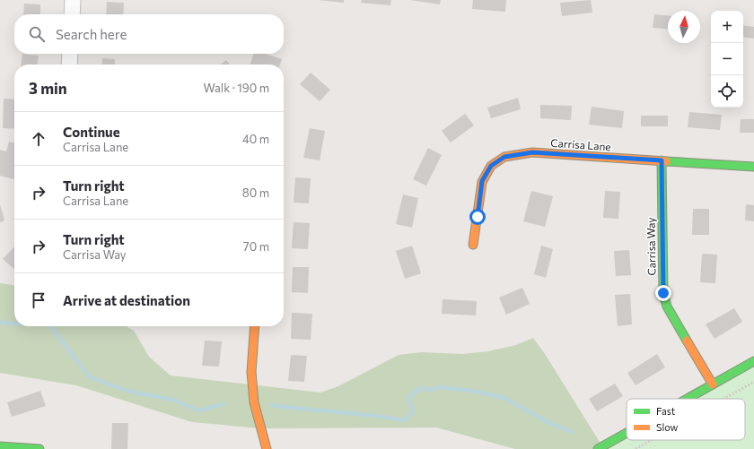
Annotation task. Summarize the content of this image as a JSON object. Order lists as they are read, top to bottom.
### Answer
{
  "streets": {
    "street": ["Carrisa Lane", "Carrisa Way"]
  },
  "crossings": [
    ["Carrisa Lane", "Carrisa Way"]
  ],
  "legend": ["Fast", "Slow"],
  "north": "top",
  "page": {
    "map_buttons": ["+", "−"],
    "search": "Search here",
    "heading": ["3 min", "Walk · 190 m"],
    "list": [
      ["Continue", "Carrisa Lane", "40 m"],
      ["Turn right", "Carrisa Lane", "80 m"],
      ["Turn right", "Carrisa Way", "70 m"],
      "Arrive at destination"
    ]
  }
}
